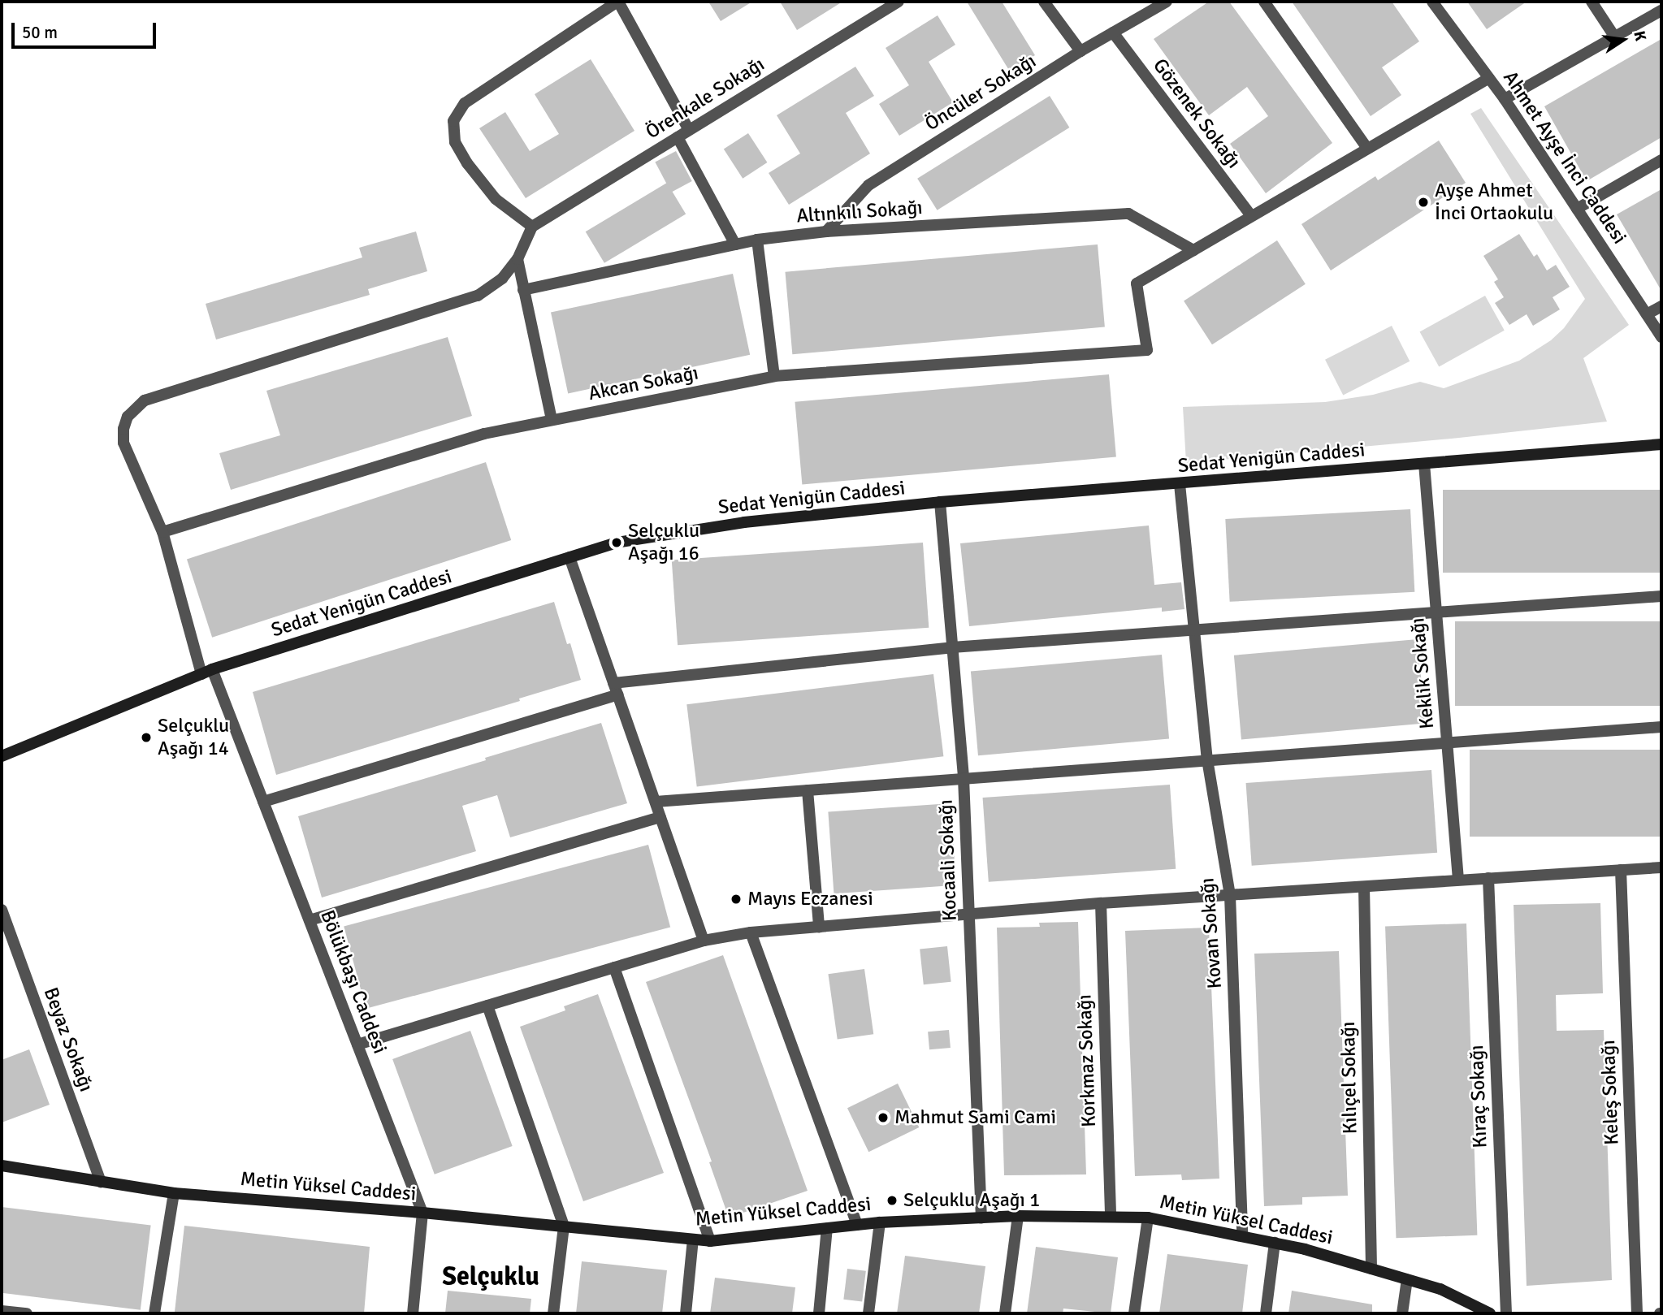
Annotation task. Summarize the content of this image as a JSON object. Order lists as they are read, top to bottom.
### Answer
{
  "streets": {
    "street": [
      "Öncüler Sokağı",
      "Örenkale Sokağı",
      "Gözenek Sokağı",
      "Ahmet Ayşe İnci Caddesi",
      "Altınkılı Sokağı",
      "Akcan Sokağı",
      "Sedat Yenigün Caddesi",
      "Keklik Sokağı",
      "Kocaali Sokağı",
      "Kovan Sokağı",
      "Bölükbaşı Caddesi",
      "Beyaz Sokağı",
      "Korkmaz Sokağı",
      "Kılıçel Sokağı",
      "Keleş Sokağı",
      "Kıraç Sokağı",
      "Metin Yüksel Caddesi"
    ]
  },
  "crossings": [
    ["Öncüler Sokağı", "Gözenek Sokağı"],
    ["Öncüler Sokağı", "Altınkılı Sokağı"],
    ["Örenkale Sokağı", "Bölükbaşı Caddesi"],
    ["Altınkılı Sokağı", "Akcan Sokağı"],
    ["Akcan Sokağı", "Bölükbaşı Caddesi"],
    ["Sedat Yenigün Caddesi", "Keklik Sokağı"],
    ["Sedat Yenigün Caddesi", "Kocaali Sokağı"],
    ["Sedat Yenigün Caddesi", "Kovan Sokağı"],
    ["Sedat Yenigün Caddesi", "Bölükbaşı Caddesi"],
    ["Kocaali Sokağı", "Metin Yüksel Caddesi"],
    ["Kovan Sokağı", "Metin Yüksel Caddesi"],
    ["Bölükbaşı Caddesi", "Metin Yüksel Caddesi"],
    ["Beyaz Sokağı", "Metin Yüksel Caddesi"],
    ["Korkmaz Sokağı", "Metin Yüksel Caddesi"],
    ["Kılıçel Sokağı", "Metin Yüksel Caddesi"]
  ],
  "districts": ["Selçuklu"],
  "places": [
    "Ayşe Ahmet İnci Ortaokulu",
    "Selçuklu Aşağı 16",
    "Selçuklu Aşağı 14",
    "Mayıs Eczanesi",
    "Mahmut Sami Cami",
    "Selçuklu Aşağı 1"
  ],
  "scale_bar": "50 m",
  "north": "right"
}
